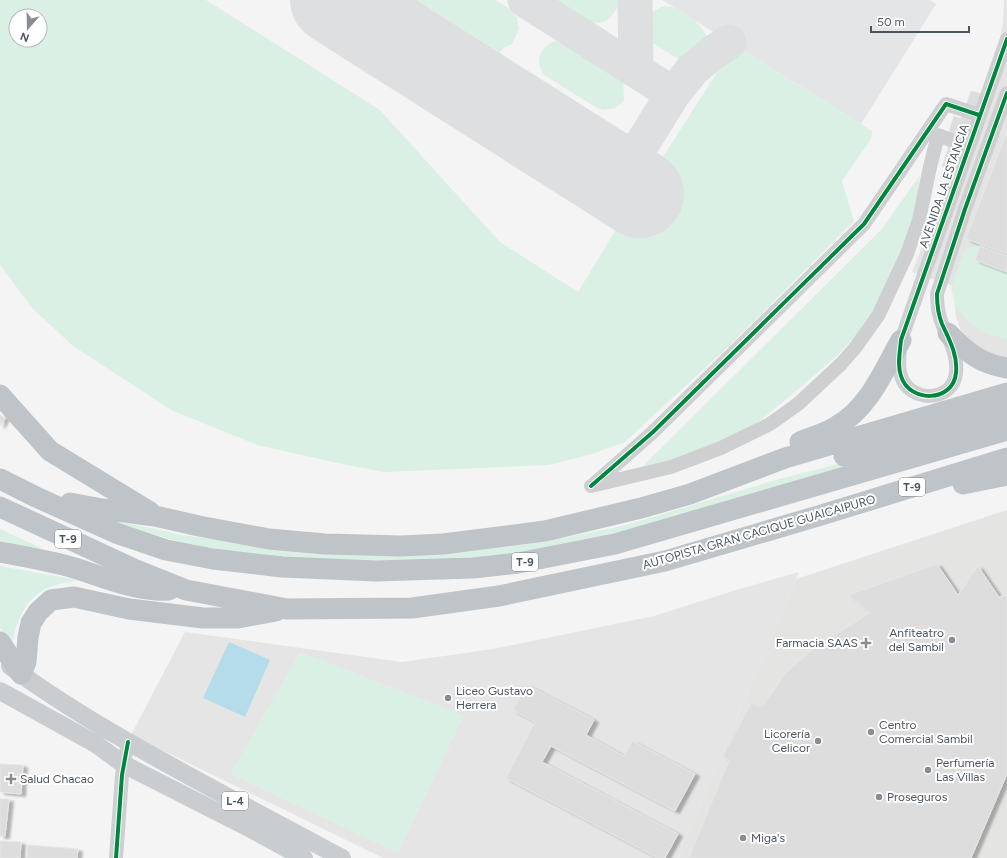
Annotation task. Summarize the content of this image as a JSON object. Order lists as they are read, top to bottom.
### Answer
{
  "streets": {
    "highway": ["T-9", "AUTOPISTA GRAN CACIQUE GUAICAIPURO"],
    "main road": ["L-4"],
    "street": ["AVENIDA LA ESTANCIA"]
  },
  "places": {
    "other": [
      "Anfiteatro del Sambil",
      "Liceo Gustavo Herrera",
      "Centro Comercial Sambil",
      "Licorería Celicor",
      "Perfumería Las Villas",
      "Proseguros",
      "Miga's"
    ],
    "health": ["Farmacia SAAS", "Salud Chacao"]
  },
  "scale_bar": "50 m",
  "north": "bottom"
}
